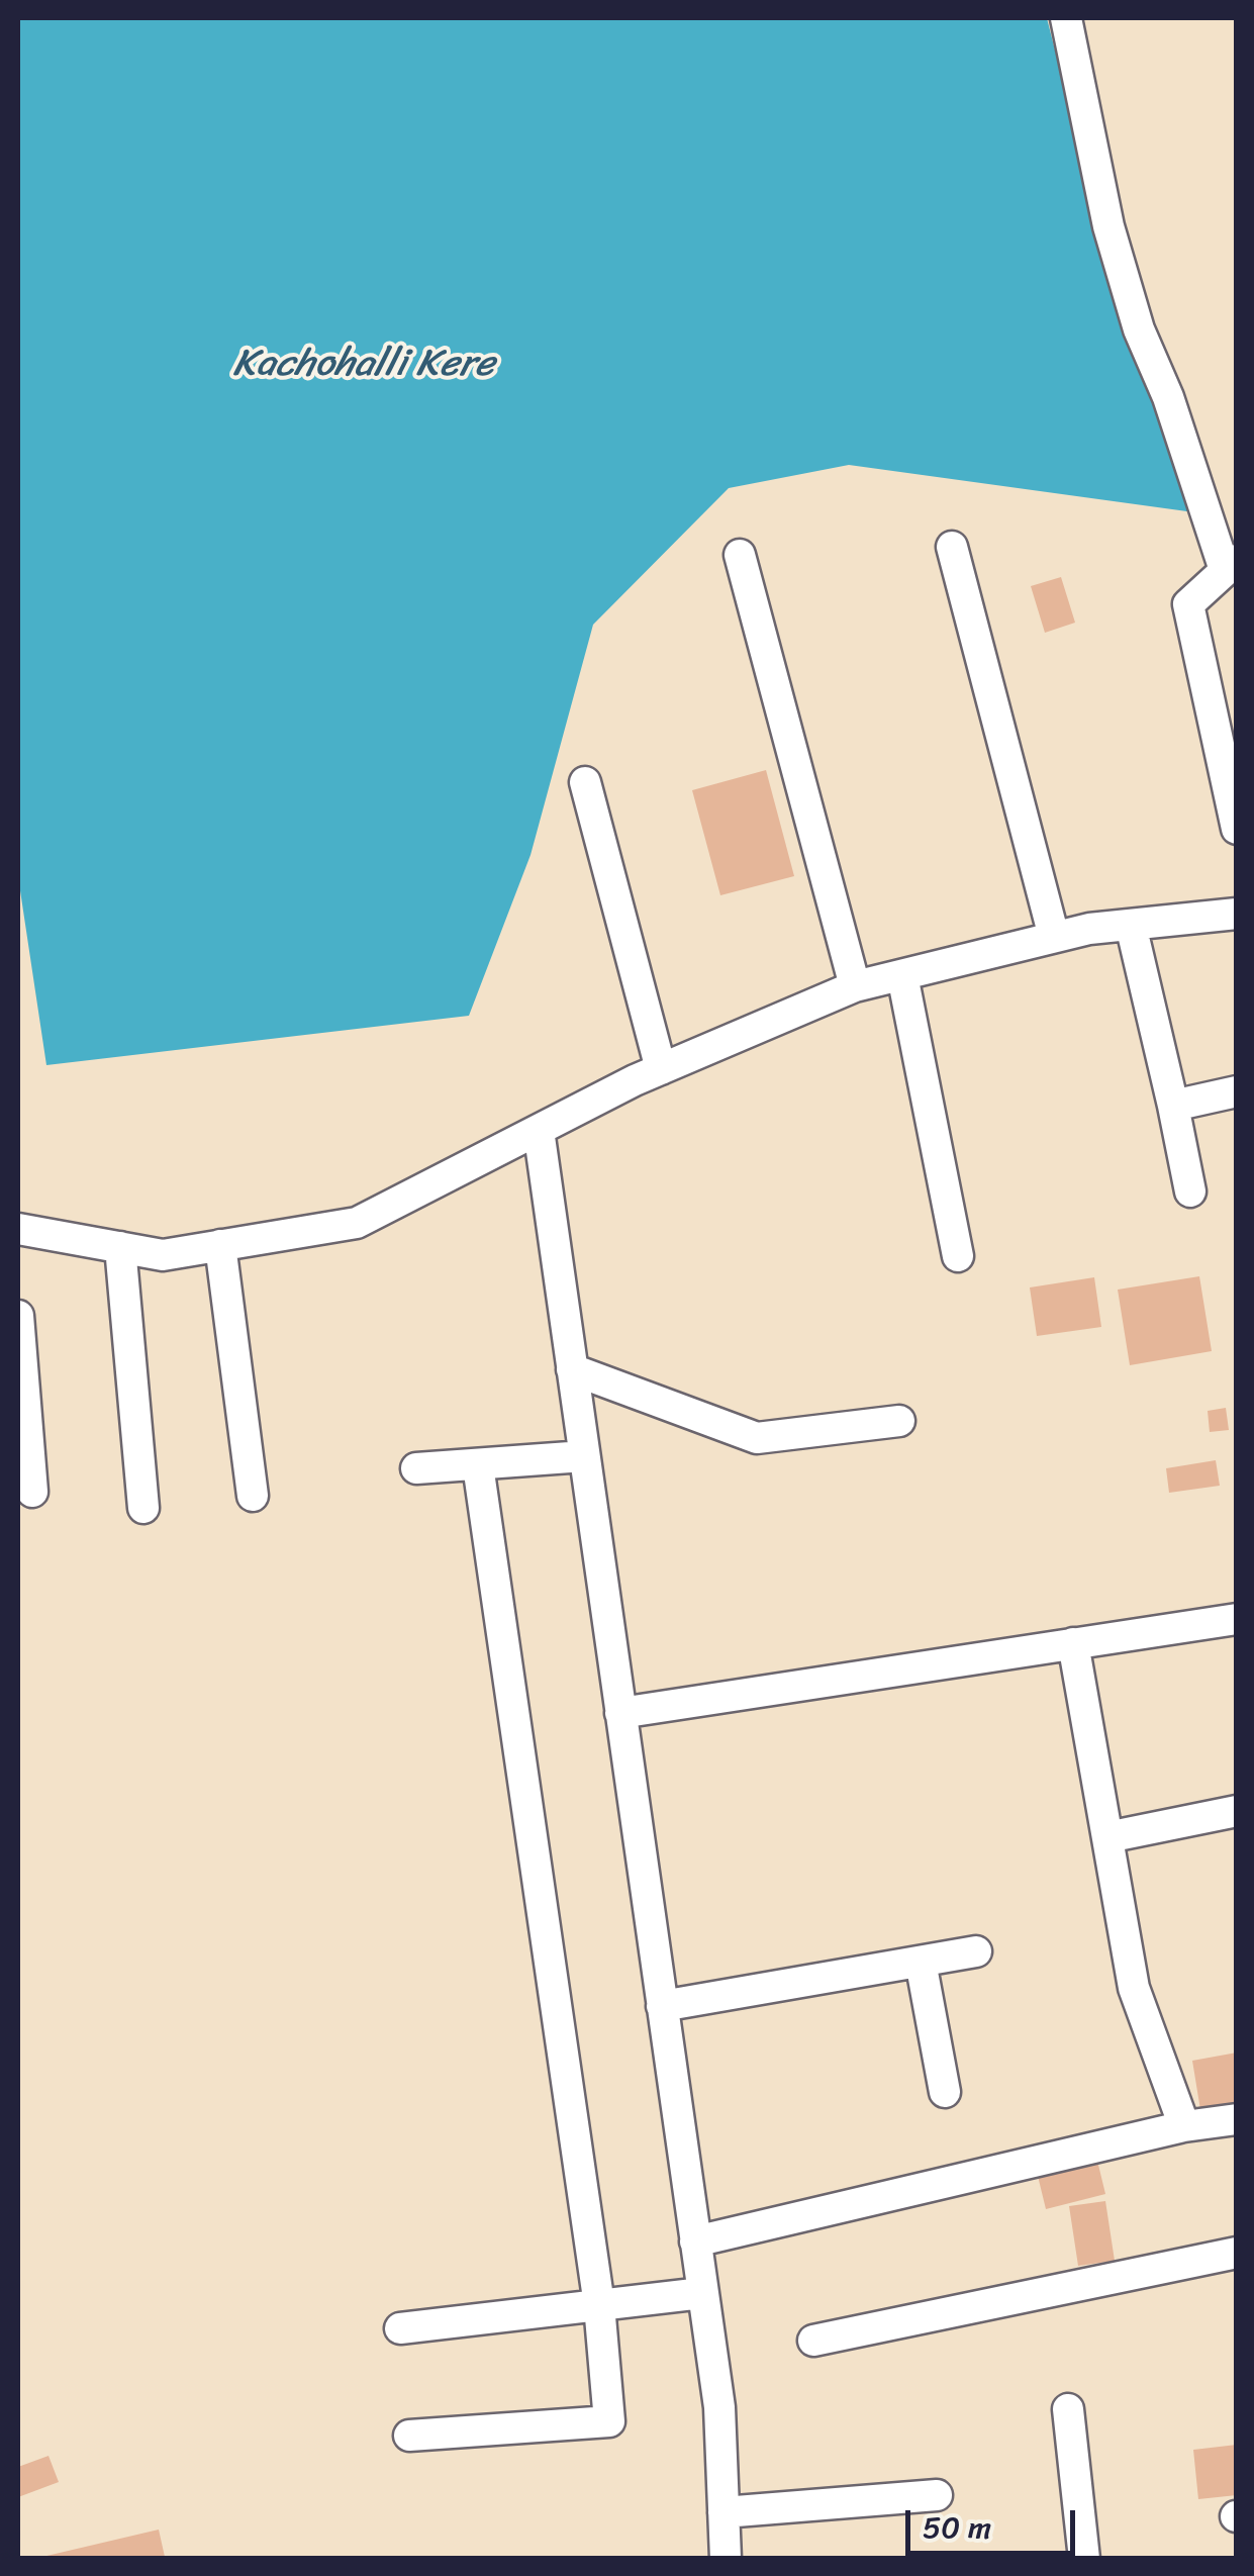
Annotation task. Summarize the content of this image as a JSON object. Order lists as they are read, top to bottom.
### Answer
{
  "water": ["Kachohalli Kere"],
  "scale_bar": "50 m"
}
